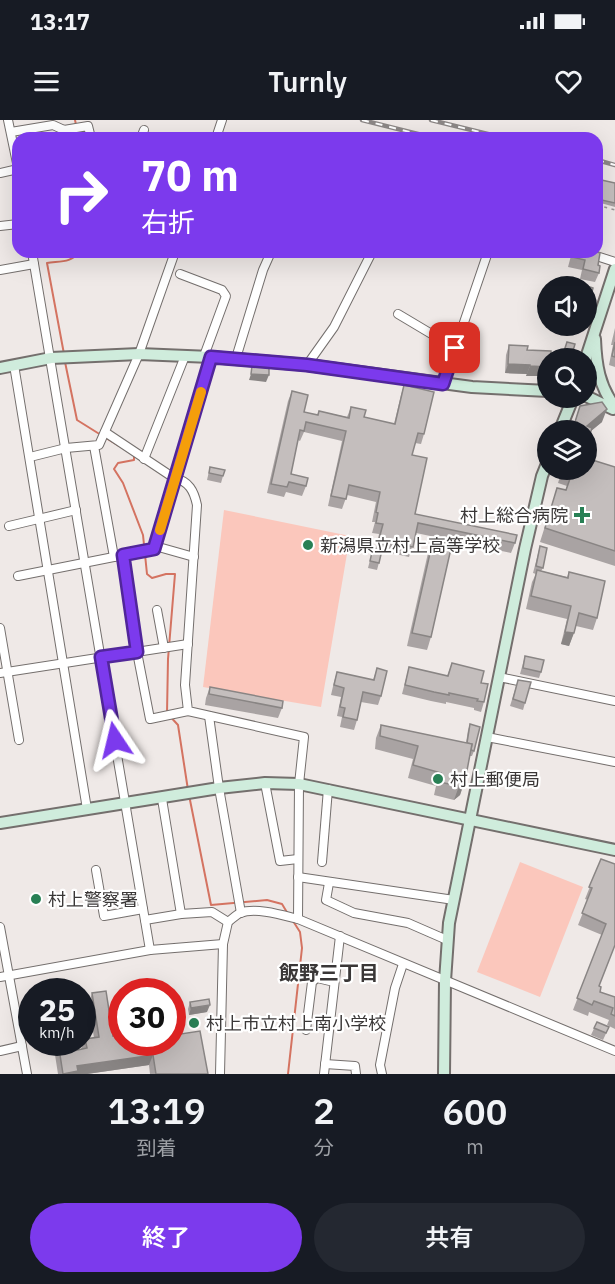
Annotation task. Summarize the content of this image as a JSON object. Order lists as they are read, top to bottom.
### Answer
{
  "districts": ["飯野三丁目"],
  "places": {
    "health": ["村上総合病院"],
    "other": [
      "新潟県立村上高等学校",
      "村上郵便局",
      "村上警察署",
      "村上市立村上南小学校"
    ]
  },
  "page": {
    "status": "13:17",
    "header": "Turnly",
    "turn": ["70 m", "右折"],
    "speed": "25 km/h",
    "limit": "30",
    "eta": [
      "13:19",
      "到着",
      "2",
      "分",
      "600",
      "m"
    ],
    "buttons": ["終了", "共有"]
  }
}
